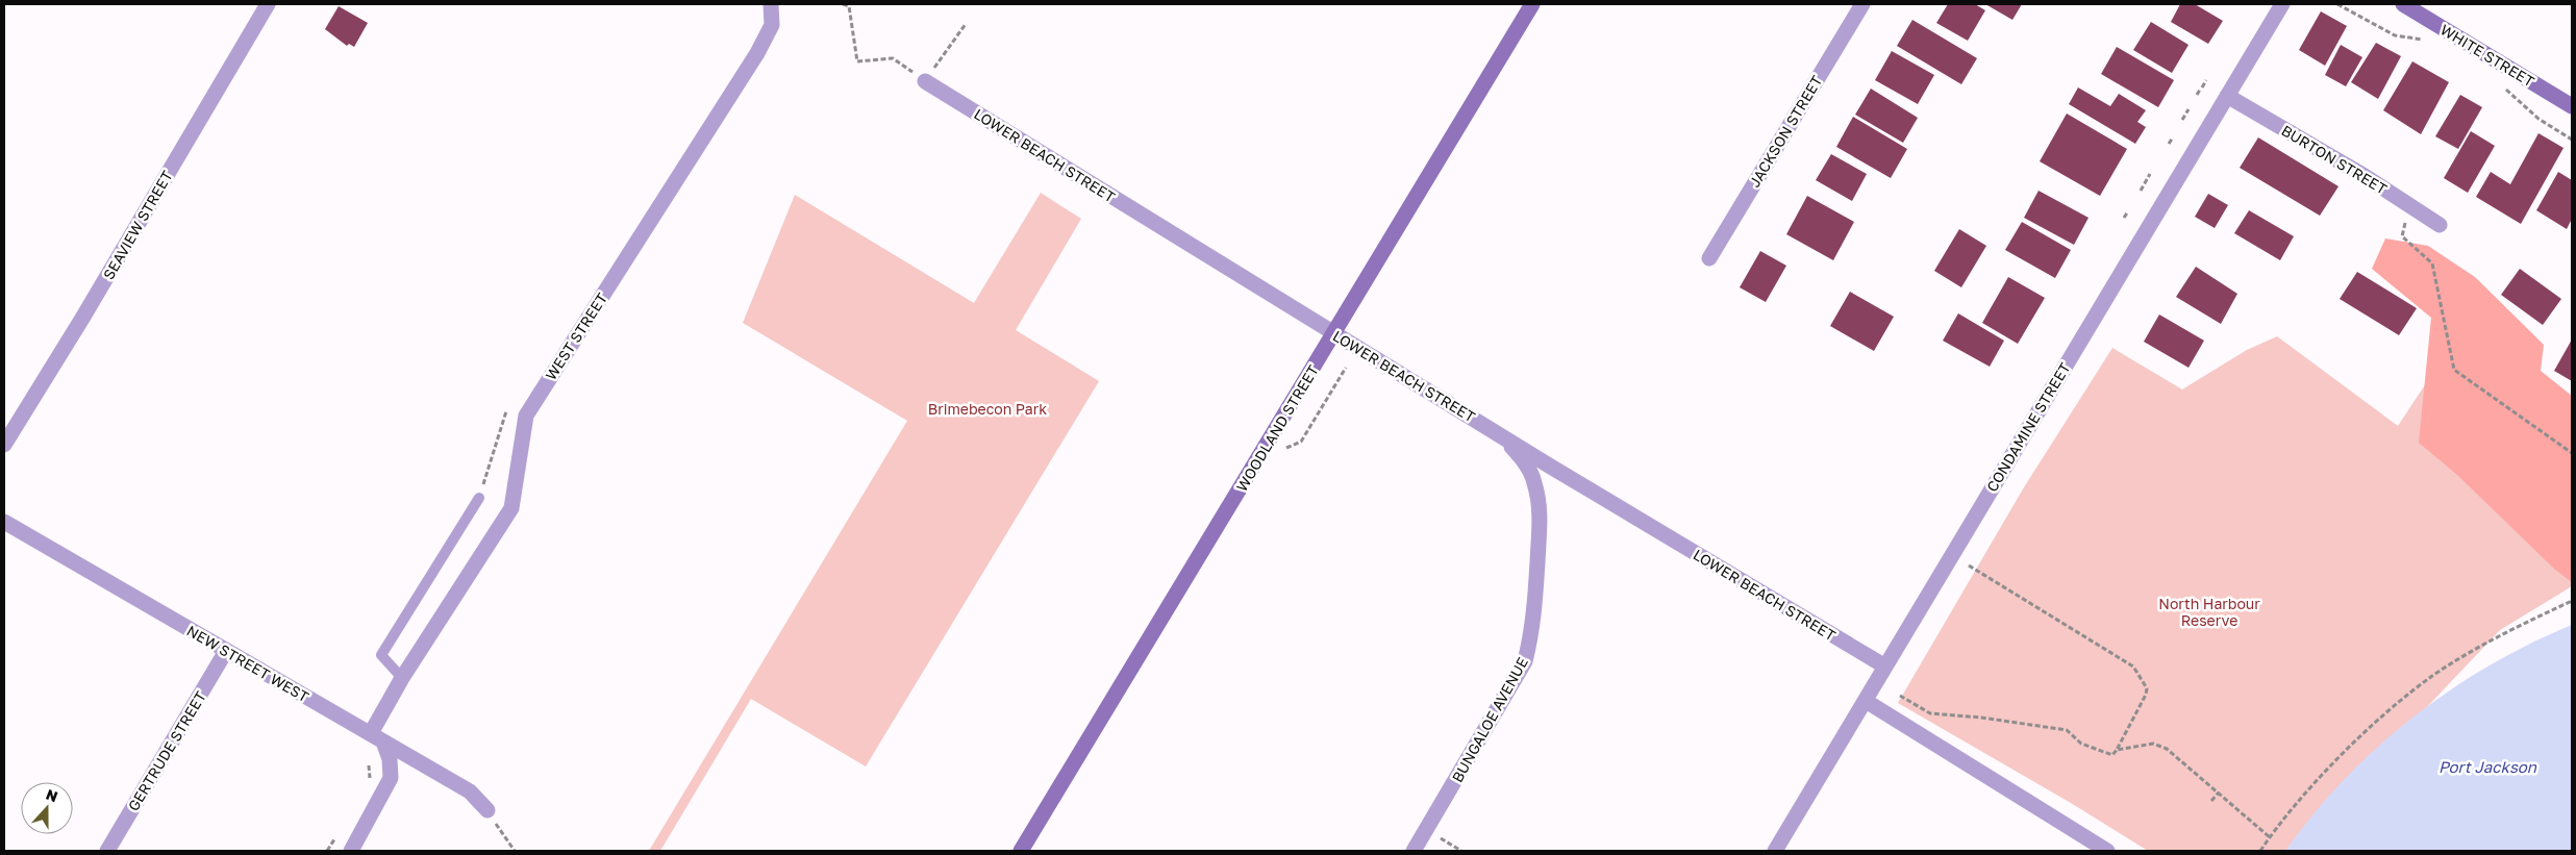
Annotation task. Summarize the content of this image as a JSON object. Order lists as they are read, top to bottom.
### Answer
{
  "streets": {
    "street": [
      "WHITE STREET",
      "JACKSON STREET",
      "LOWER BEACH STREET",
      "BURTON STREET",
      "SEAVIEW STREET",
      "WEST STREET",
      "CONDAMINE STREET",
      "WOODLAND STREET",
      "NEW STREET WEST",
      "BUNGALOE AVENUE",
      "GERTRUDE STREET"
    ]
  },
  "crossings": [
    ["LOWER BEACH STREET", "CONDAMINE STREET"],
    ["LOWER BEACH STREET", "WOODLAND STREET"],
    ["LOWER BEACH STREET", "BUNGALOE AVENUE"],
    ["BURTON STREET", "CONDAMINE STREET"],
    ["WEST STREET", "NEW STREET WEST"],
    ["NEW STREET WEST", "GERTRUDE STREET"]
  ],
  "water": ["Port Jackson"],
  "parks": ["Brimebecon Park", "North Harbour Reserve"],
  "north": "top"
}
